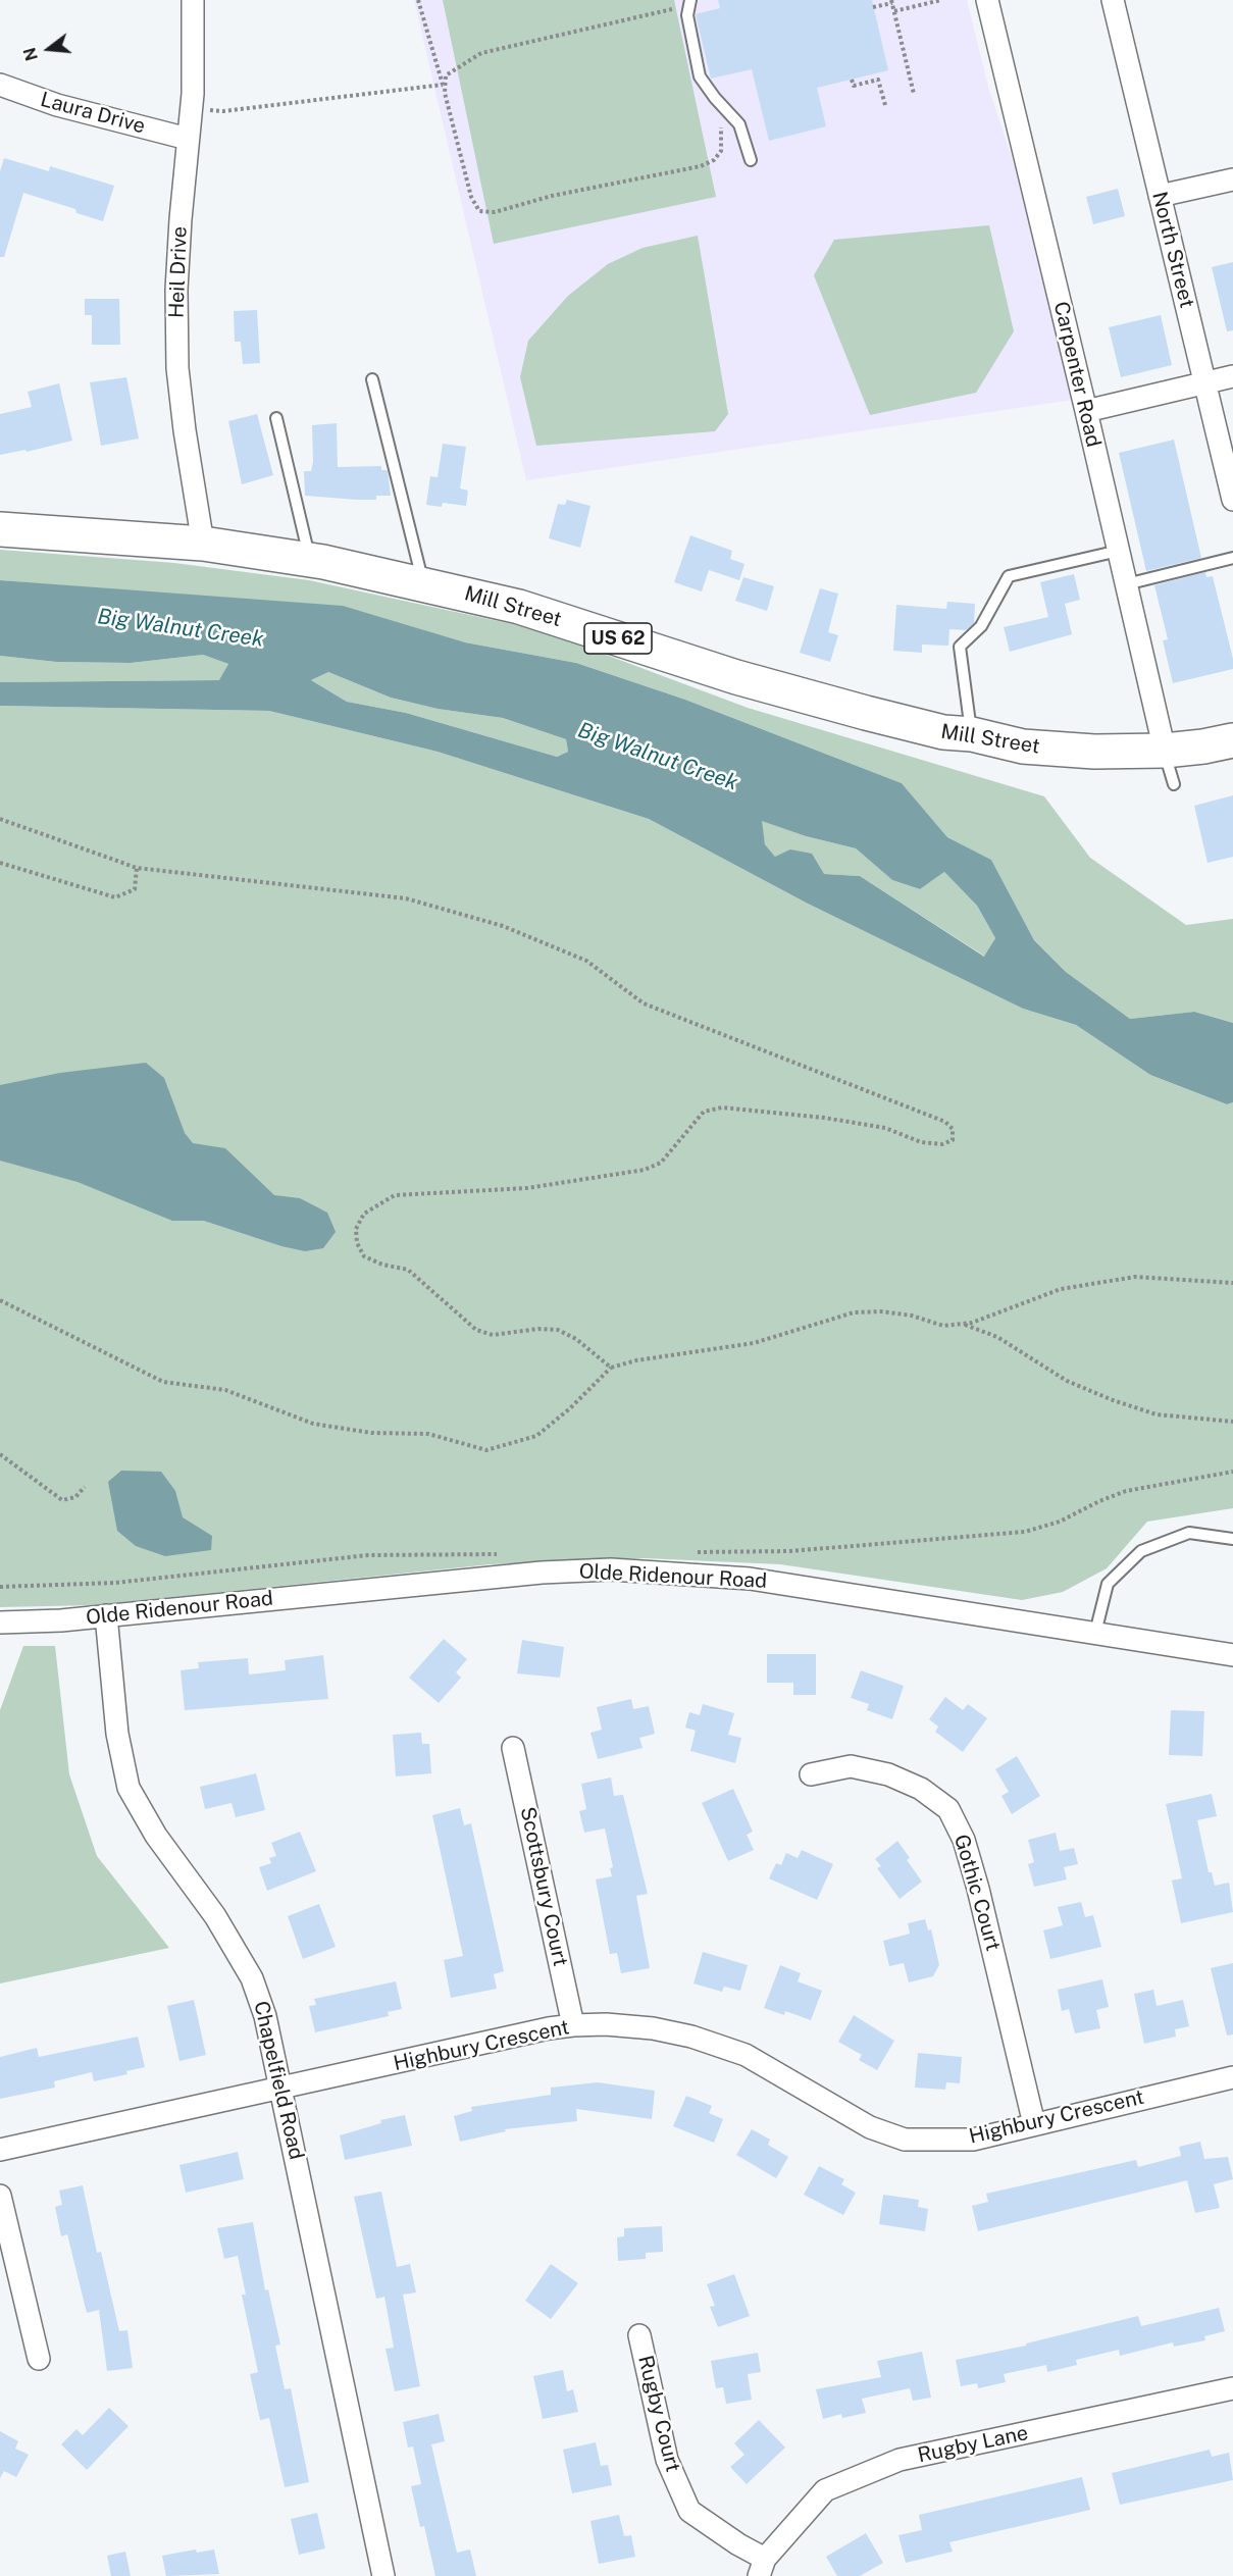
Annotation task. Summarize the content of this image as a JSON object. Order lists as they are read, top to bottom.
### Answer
{
  "streets": {
    "highway": ["Mill Street", "US 62"],
    "street": [
      "Laura Drive",
      "North Street",
      "Heil Drive",
      "Carpenter Road",
      "Olde Ridenour Road",
      "Scottsbury Court",
      "Gothic Court",
      "Highbury Crescent",
      "Chapelfield Road",
      "Rugby Court",
      "Rugby Lane"
    ]
  },
  "crossings": [
    ["Laura Drive", "Heil Drive"],
    ["Heil Drive", "Mill Street"],
    ["Carpenter Road", "Mill Street"],
    ["Olde Ridenour Road", "Chapelfield Road"],
    ["Scottsbury Court", "Highbury Crescent"],
    ["Gothic Court", "Highbury Crescent"],
    ["Highbury Crescent", "Chapelfield Road"],
    ["Rugby Court", "Rugby Lane"]
  ],
  "water": ["Big Walnut Creek"],
  "north": "left"
}
